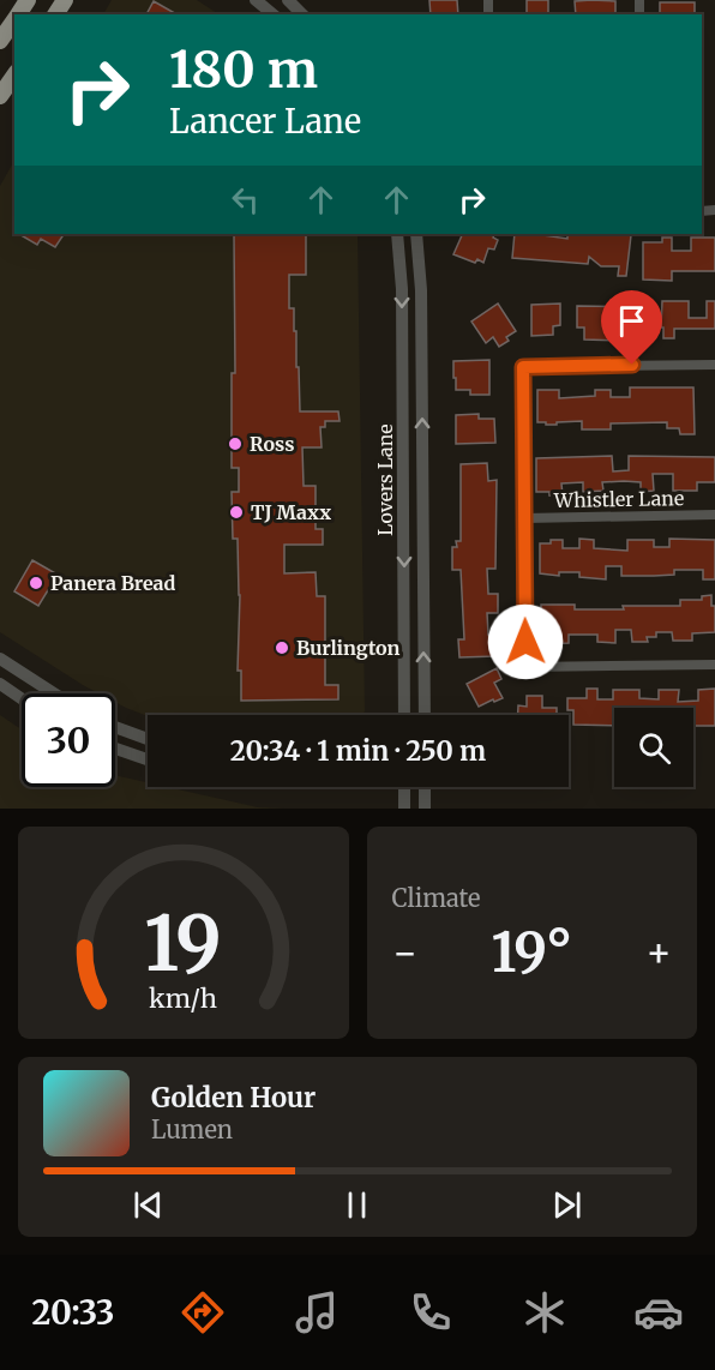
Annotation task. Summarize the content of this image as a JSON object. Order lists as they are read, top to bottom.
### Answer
{
  "streets": {
    "street": ["Lovers Lane", "Whistler Lane"]
  },
  "places": [
    "Ross",
    "TJ Maxx",
    "Panera Bread",
    "Burlington"
  ],
  "page": {
    "turn": ["180 m", "Lancer Lane"],
    "limit": "30",
    "trip": "20:34 · 1 min · 250 m",
    "tile": "Climate",
    "heat": ["−", "19°", "+"],
    "song": ["Golden Hour", "Lumen"],
    "tabs": "20:33",
    "gauge": ["19", "km/h"]
  }
}
